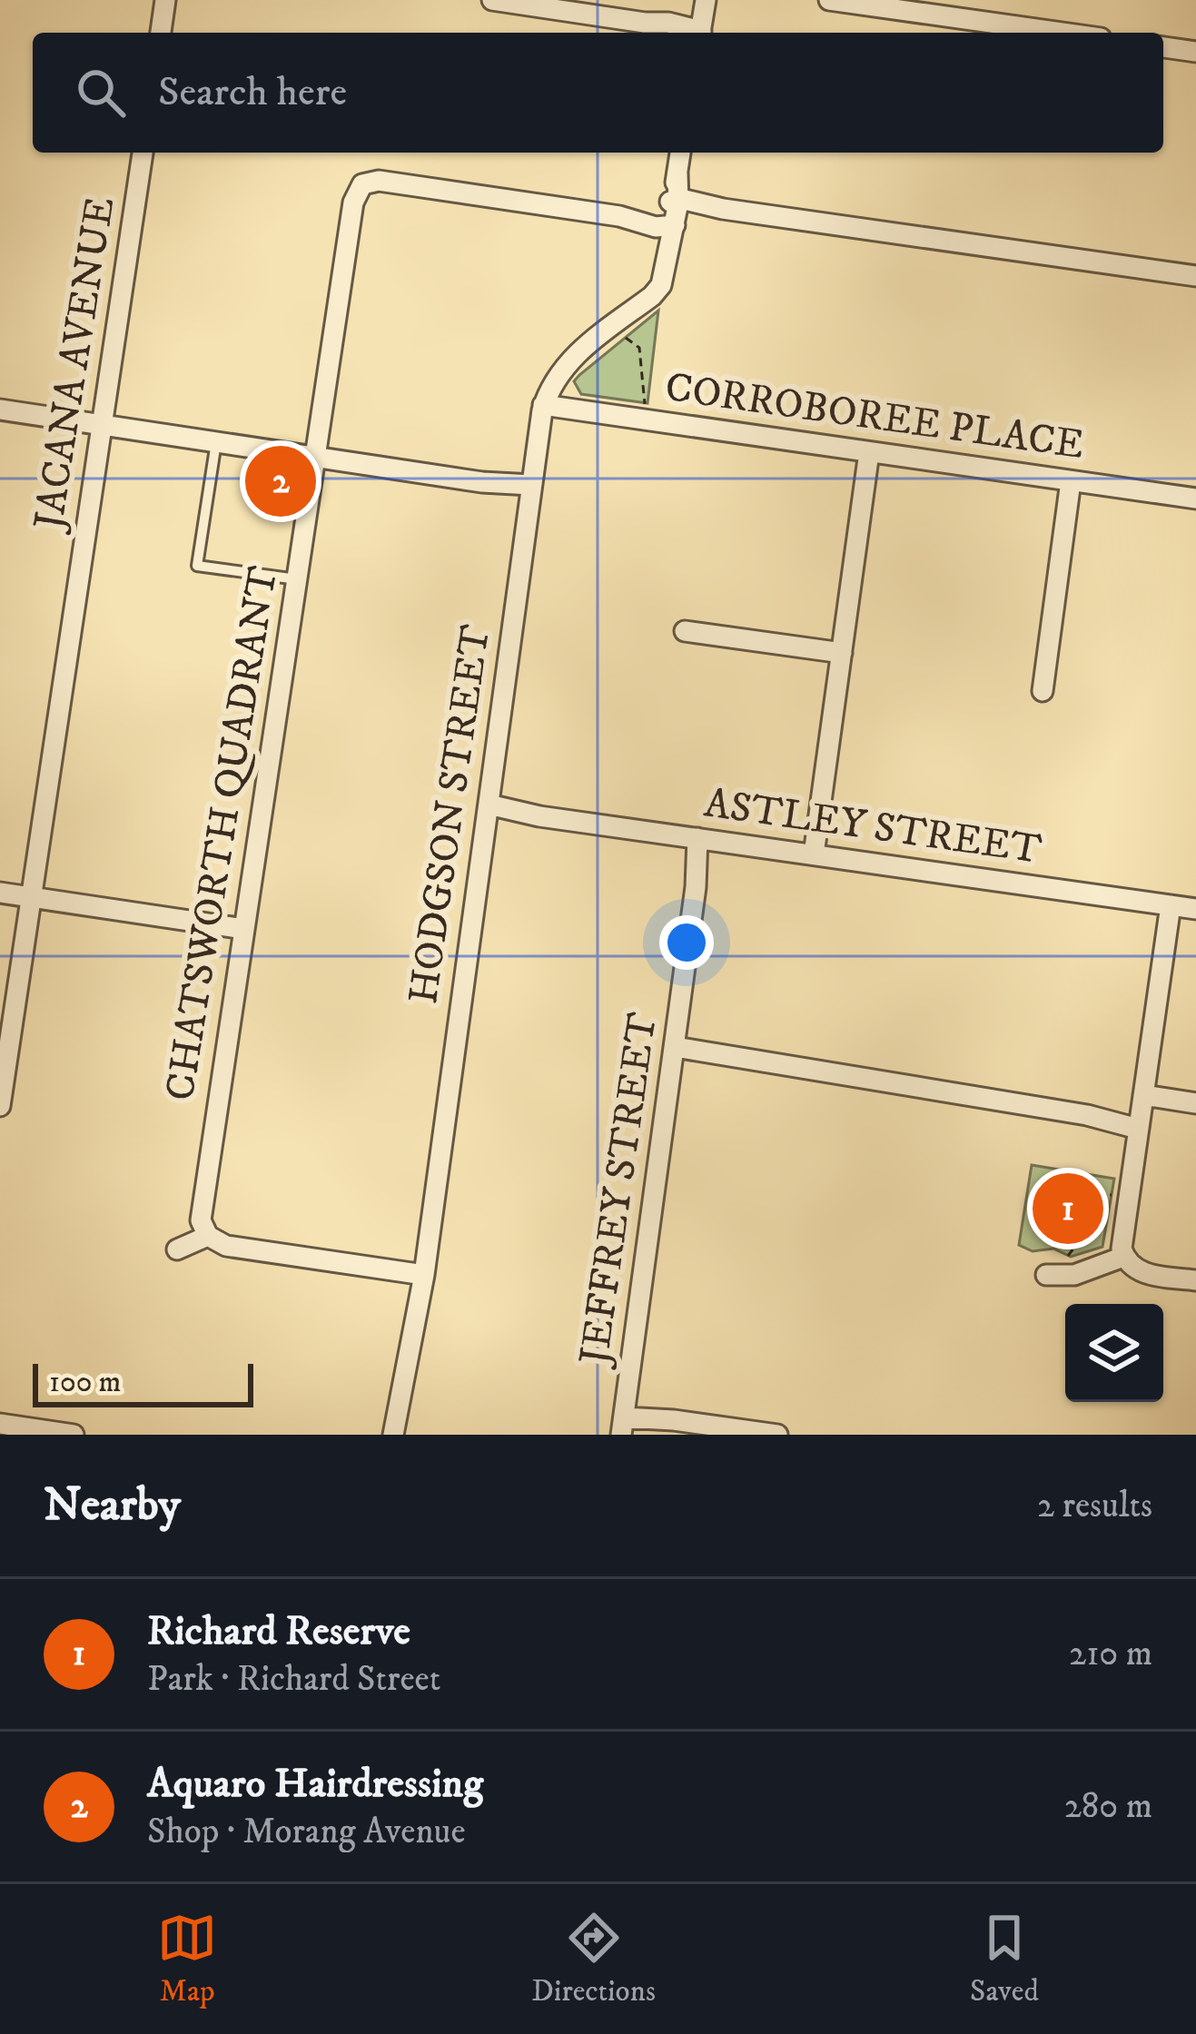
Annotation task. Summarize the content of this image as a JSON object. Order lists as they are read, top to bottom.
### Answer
{
  "streets": {
    "street": [
      "JACANA AVENUE",
      "CORROBOREE PLACE",
      "HODGSON STREET",
      "ASTLEY STREET",
      "CHATSWORTH QUADRANT",
      "JEFFREY STREET"
    ]
  },
  "crossings": [
    ["CORROBOREE PLACE", "HODGSON STREET"],
    ["HODGSON STREET", "ASTLEY STREET"],
    ["HODGSON STREET", "CHATSWORTH QUADRANT"],
    ["ASTLEY STREET", "JEFFREY STREET"]
  ],
  "scale_bar": "100 m",
  "page": {
    "search": "Search here",
    "pins": ["2", "1"],
    "scale": "100 m",
    "heading": ["Nearby", "2 results"],
    "list": [
      {
        "mark": "1",
        "name": "Richard Reserve",
        "note": "Park · Richard Street",
        "value": "210 m"
      },
      {
        "mark": "2",
        "name": "Aquaro Hairdressing",
        "note": "Shop · Morang Avenue",
        "value": "280 m"
      }
    ],
    "nav": ["Map", "Directions", "Saved"]
  }
}
